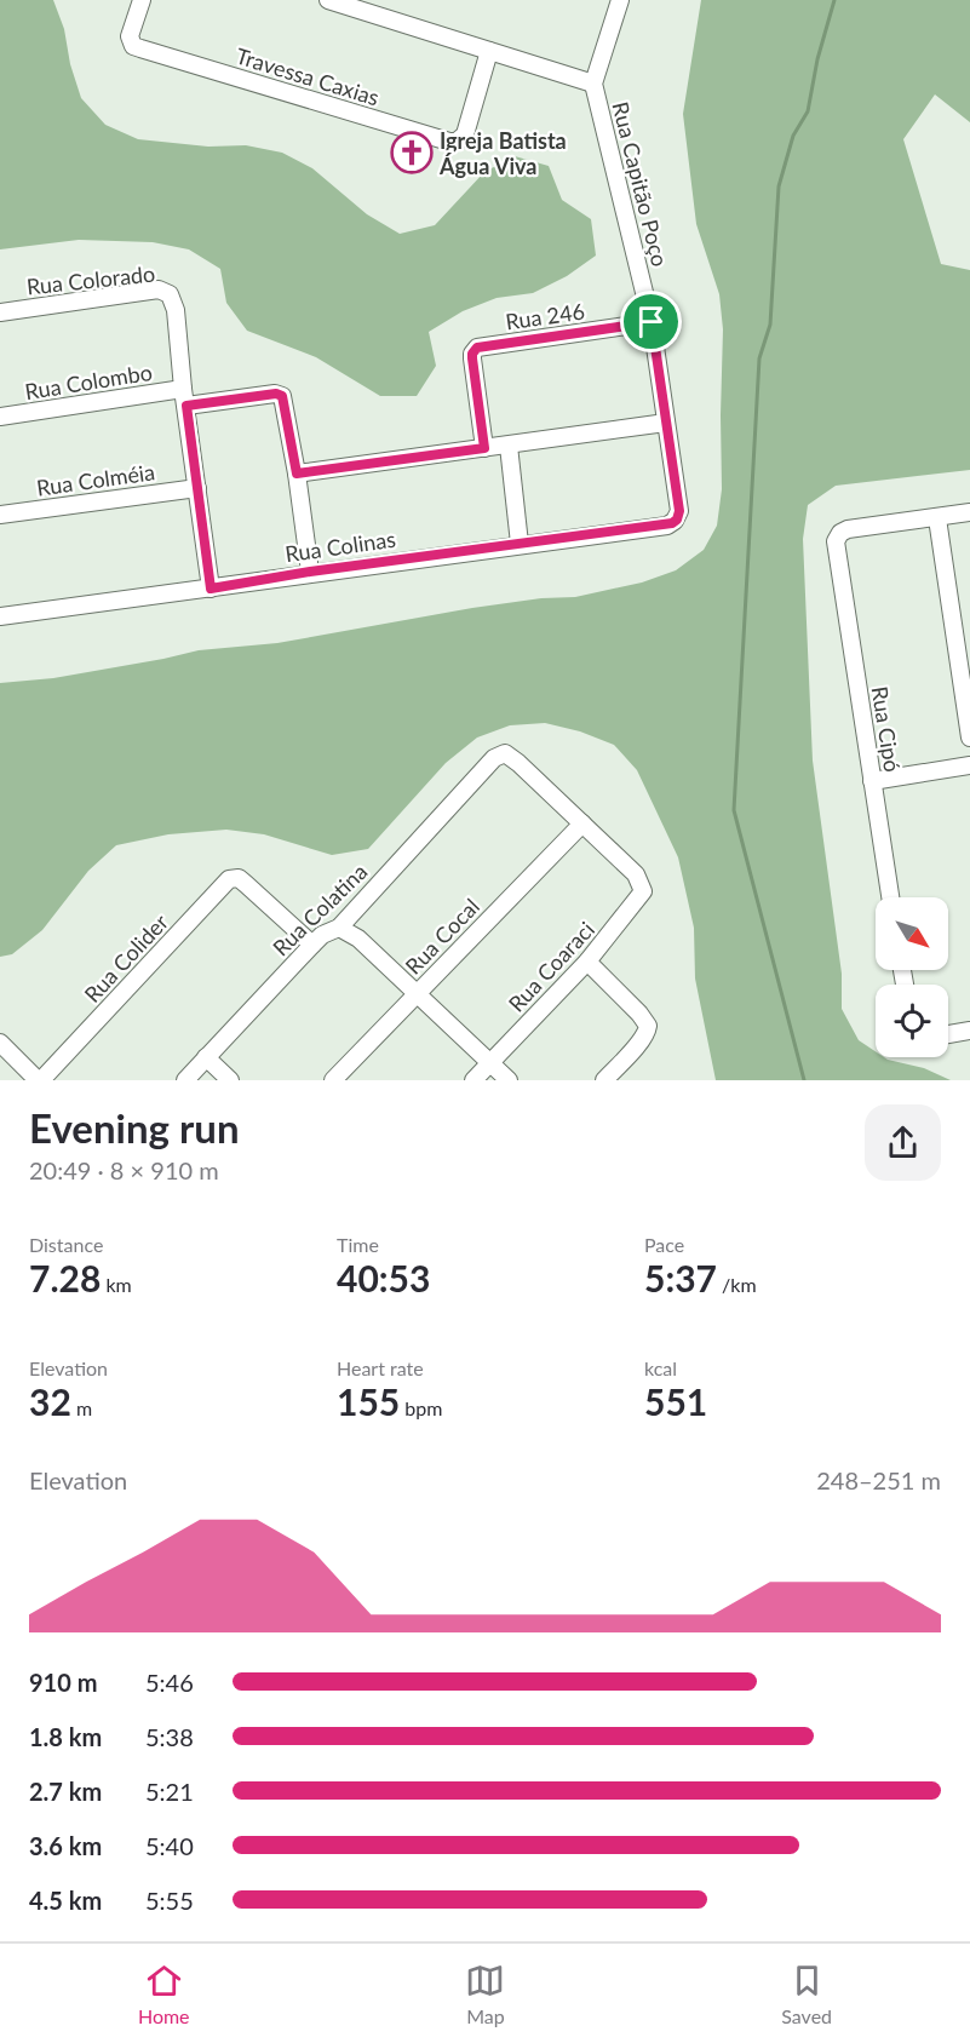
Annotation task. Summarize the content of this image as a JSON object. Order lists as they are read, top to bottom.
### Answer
{
  "streets": {
    "street": [
      "Travessa Caxias",
      "Rua Capitão Poço",
      "Rua Colorado",
      "Rua 246",
      "Rua Colombo",
      "Rua Colméia",
      "Rua Colinas",
      "Rua Cipó",
      "Rua Colatina",
      "Rua Cocal",
      "Rua Colider",
      "Rua Coaraci"
    ]
  },
  "crossings": [
    ["Rua Capitão Poço", "Rua 246"],
    ["Rua Capitão Poço", "Rua Colinas"],
    ["Rua Colorado", "Rua Colombo"],
    ["Rua Colatina", "Rua Cocal"],
    ["Rua Colatina", "Rua Colider"],
    ["Rua Colatina", "Rua Coaraci"],
    ["Rua Cocal", "Rua Coaraci"]
  ],
  "places": {
    "church": ["Igreja Batista Água Viva"]
  },
  "north": "bottom right",
  "page": {
    "heading": ["Evening run", "20:49 · 8 × 910 m"],
    "stats": [
      ["Distance", "7.28 km"],
      ["Time", "40:53"],
      ["Pace", "5:37 /km"],
      ["Elevation", "32 m"],
      ["Heart rate", "155 bpm"],
      ["kcal", "551"]
    ],
    "chart": ["Elevation", "248–251 m"],
    "list": [
      {
        "name": "910 m",
        "note": "5:46"
      },
      {
        "name": "1.8 km",
        "note": "5:38"
      },
      {
        "name": "2.7 km",
        "note": "5:21"
      },
      {
        "name": "3.6 km",
        "note": "5:40"
      },
      {
        "name": "4.5 km",
        "note": "5:55"
      }
    ],
    "tabs": ["Home", "Map", "Saved"]
  }
}
